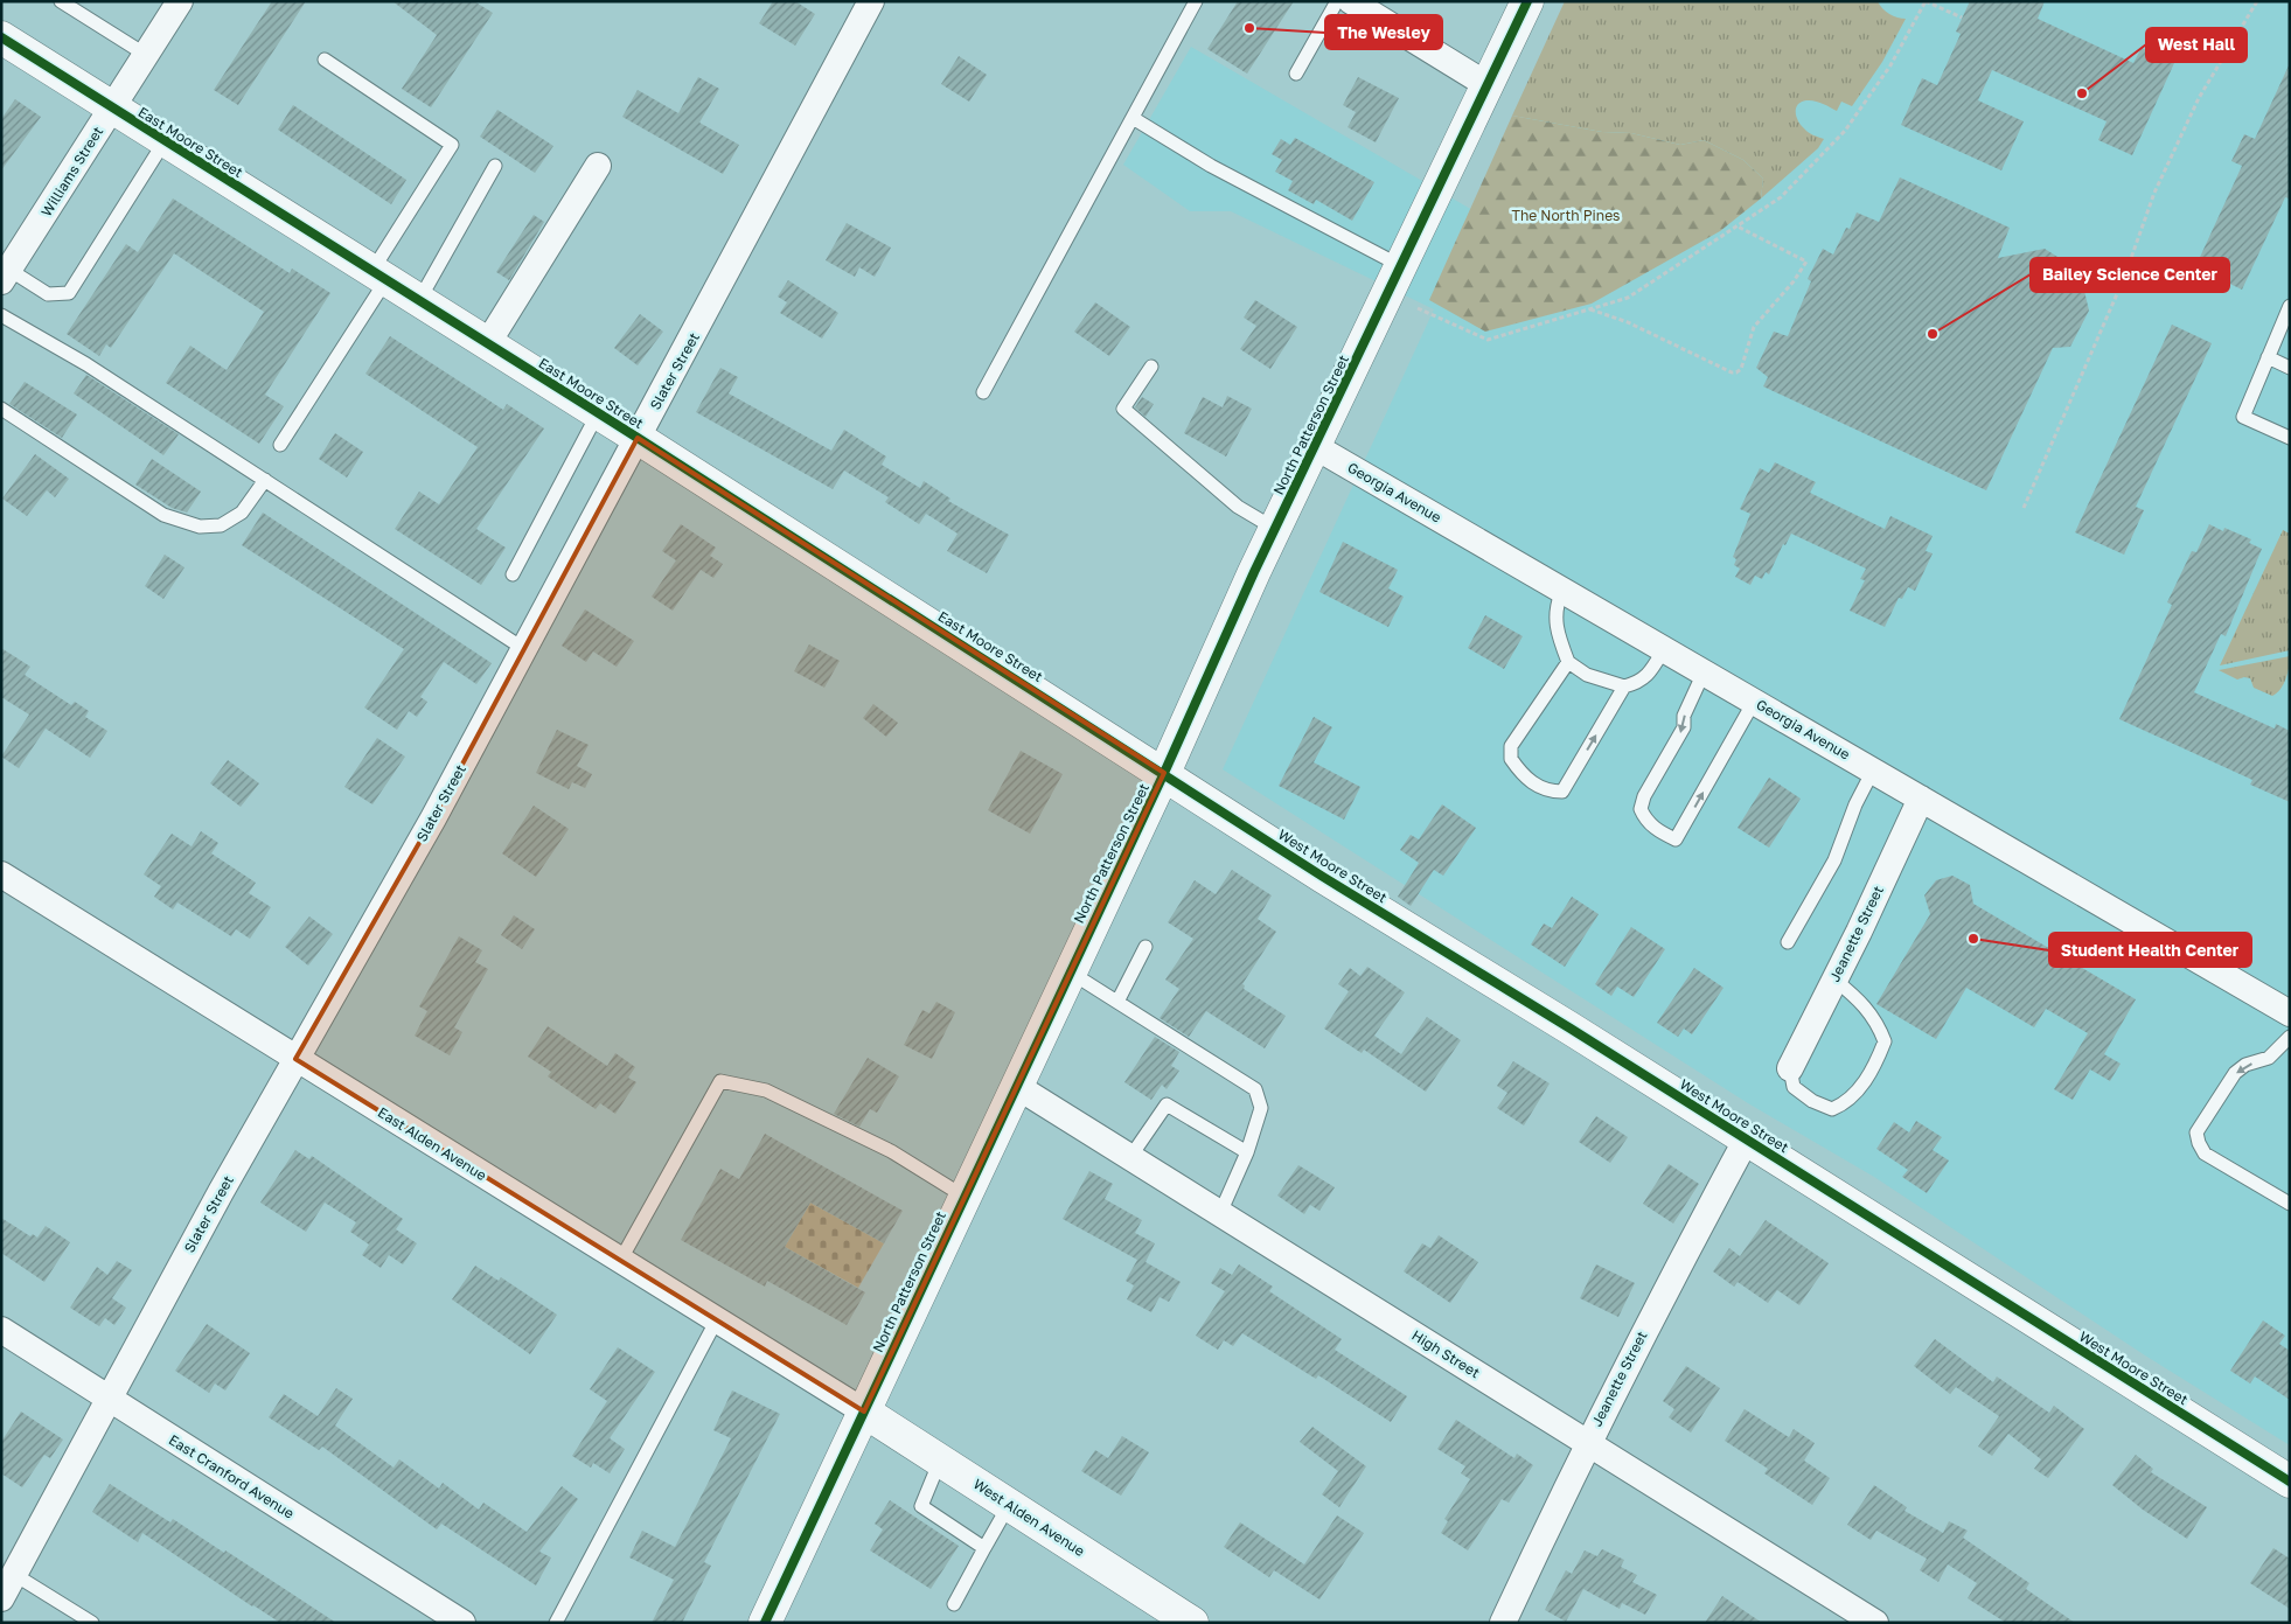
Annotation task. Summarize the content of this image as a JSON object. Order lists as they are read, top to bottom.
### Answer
{
  "streets": {
    "street": [
      "East Moore Street",
      "Williams Street",
      "Slater Street",
      "North Patterson Street",
      "Georgia Avenue",
      "West Moore Street",
      "Jeanette Street",
      "East Alden Avenue",
      "High Street",
      "East Cranford Avenue",
      "West Alden Avenue"
    ]
  },
  "crossings": [
    ["East Moore Street", "Williams Street"],
    ["East Moore Street", "Slater Street"],
    ["East Moore Street", "North Patterson Street"],
    ["East Moore Street", "West Moore Street"],
    ["Slater Street", "East Alden Avenue"],
    ["Slater Street", "East Cranford Avenue"],
    ["North Patterson Street", "Georgia Avenue"],
    ["North Patterson Street", "West Moore Street"],
    ["North Patterson Street", "East Alden Avenue"],
    ["North Patterson Street", "High Street"],
    ["North Patterson Street", "West Alden Avenue"],
    ["Georgia Avenue", "Jeanette Street"],
    ["West Moore Street", "Jeanette Street"],
    ["Jeanette Street", "High Street"],
    ["East Alden Avenue", "West Alden Avenue"]
  ],
  "parks": ["The North Pines"],
  "places": [
    "The Wesley",
    "West Hall",
    "Bailey Science Center",
    "Student Health Center"
  ]
}
